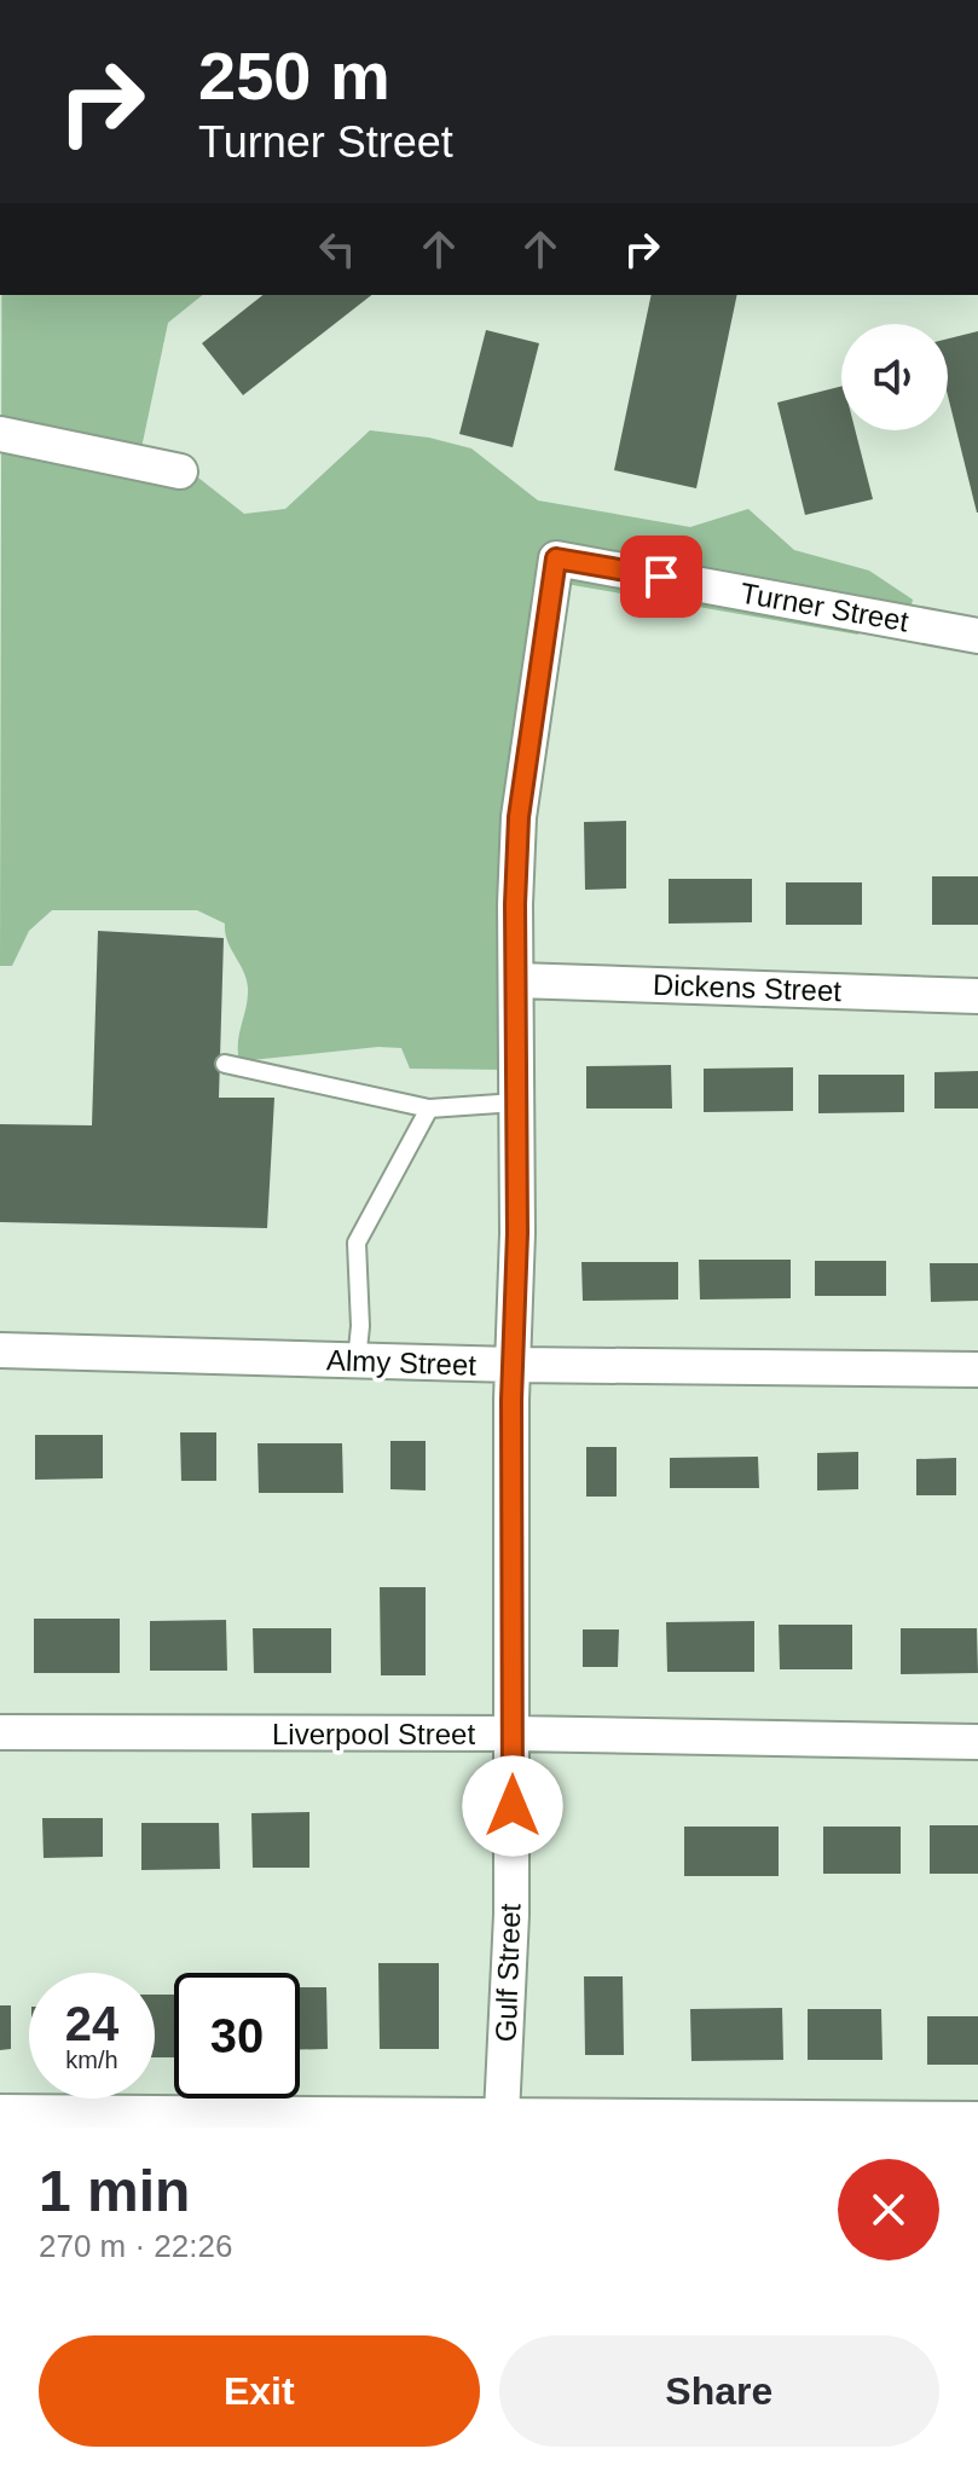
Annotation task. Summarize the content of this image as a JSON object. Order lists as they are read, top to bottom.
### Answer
{
  "streets": {
    "street": [
      "Turner Street",
      "Dickens Street",
      "Almy Street",
      "Liverpool Street",
      "Gulf Street"
    ]
  },
  "crossings": [
    ["Turner Street", "Gulf Street"],
    ["Dickens Street", "Gulf Street"],
    ["Almy Street", "Gulf Street"],
    ["Liverpool Street", "Gulf Street"]
  ],
  "page": {
    "turn": ["250 m", "Turner Street"],
    "speed": "24 km/h",
    "limit": "30",
    "heading": ["1 min", "270 m · 22:26"],
    "buttons": ["Exit", "Share"]
  }
}
